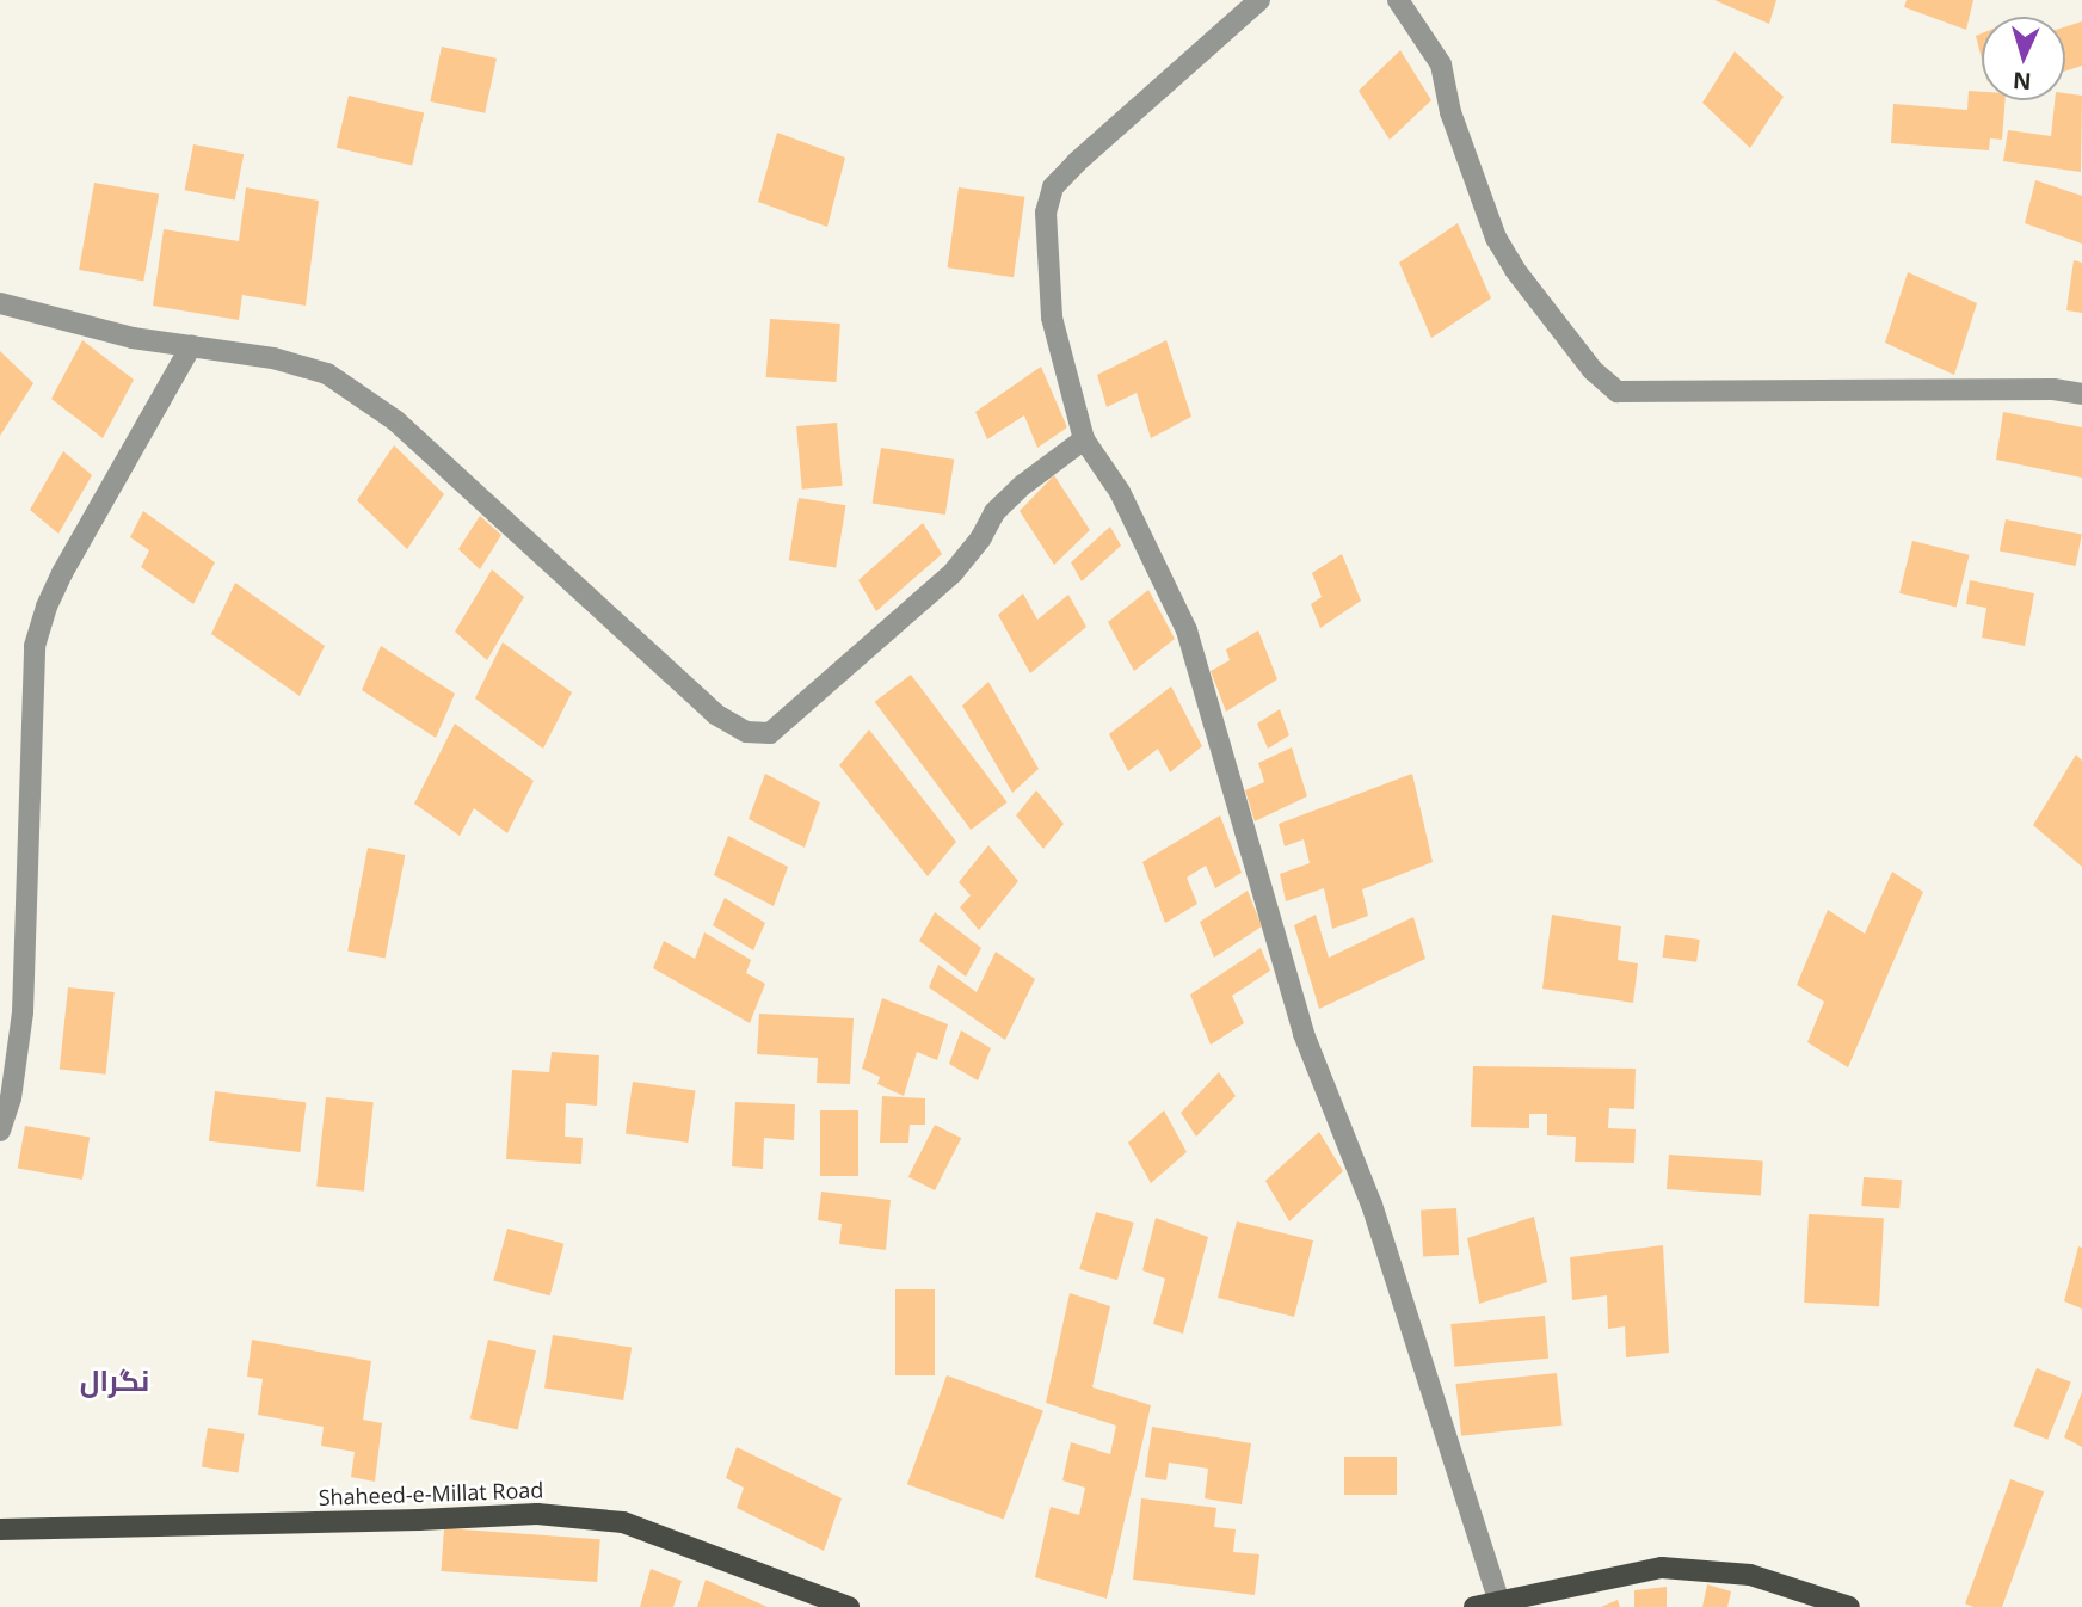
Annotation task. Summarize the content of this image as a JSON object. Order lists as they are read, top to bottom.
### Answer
{
  "streets": {
    "main road": ["Shaheed-e-Millat Road"]
  },
  "districts": ["نگرال"],
  "north": "bottom"
}
